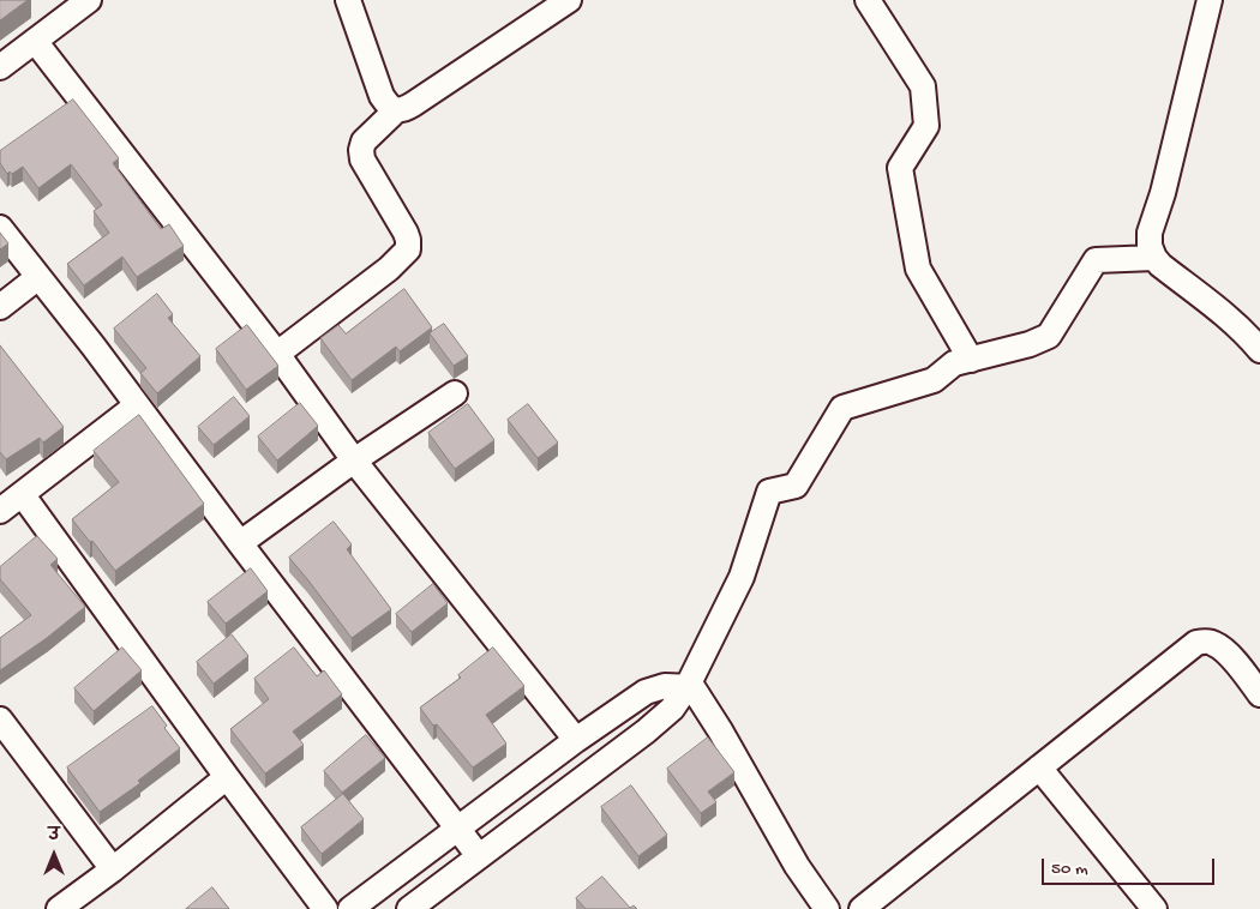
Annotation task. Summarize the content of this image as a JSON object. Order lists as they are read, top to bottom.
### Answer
{
  "scale_bar": "50 m",
  "north": "top"
}
